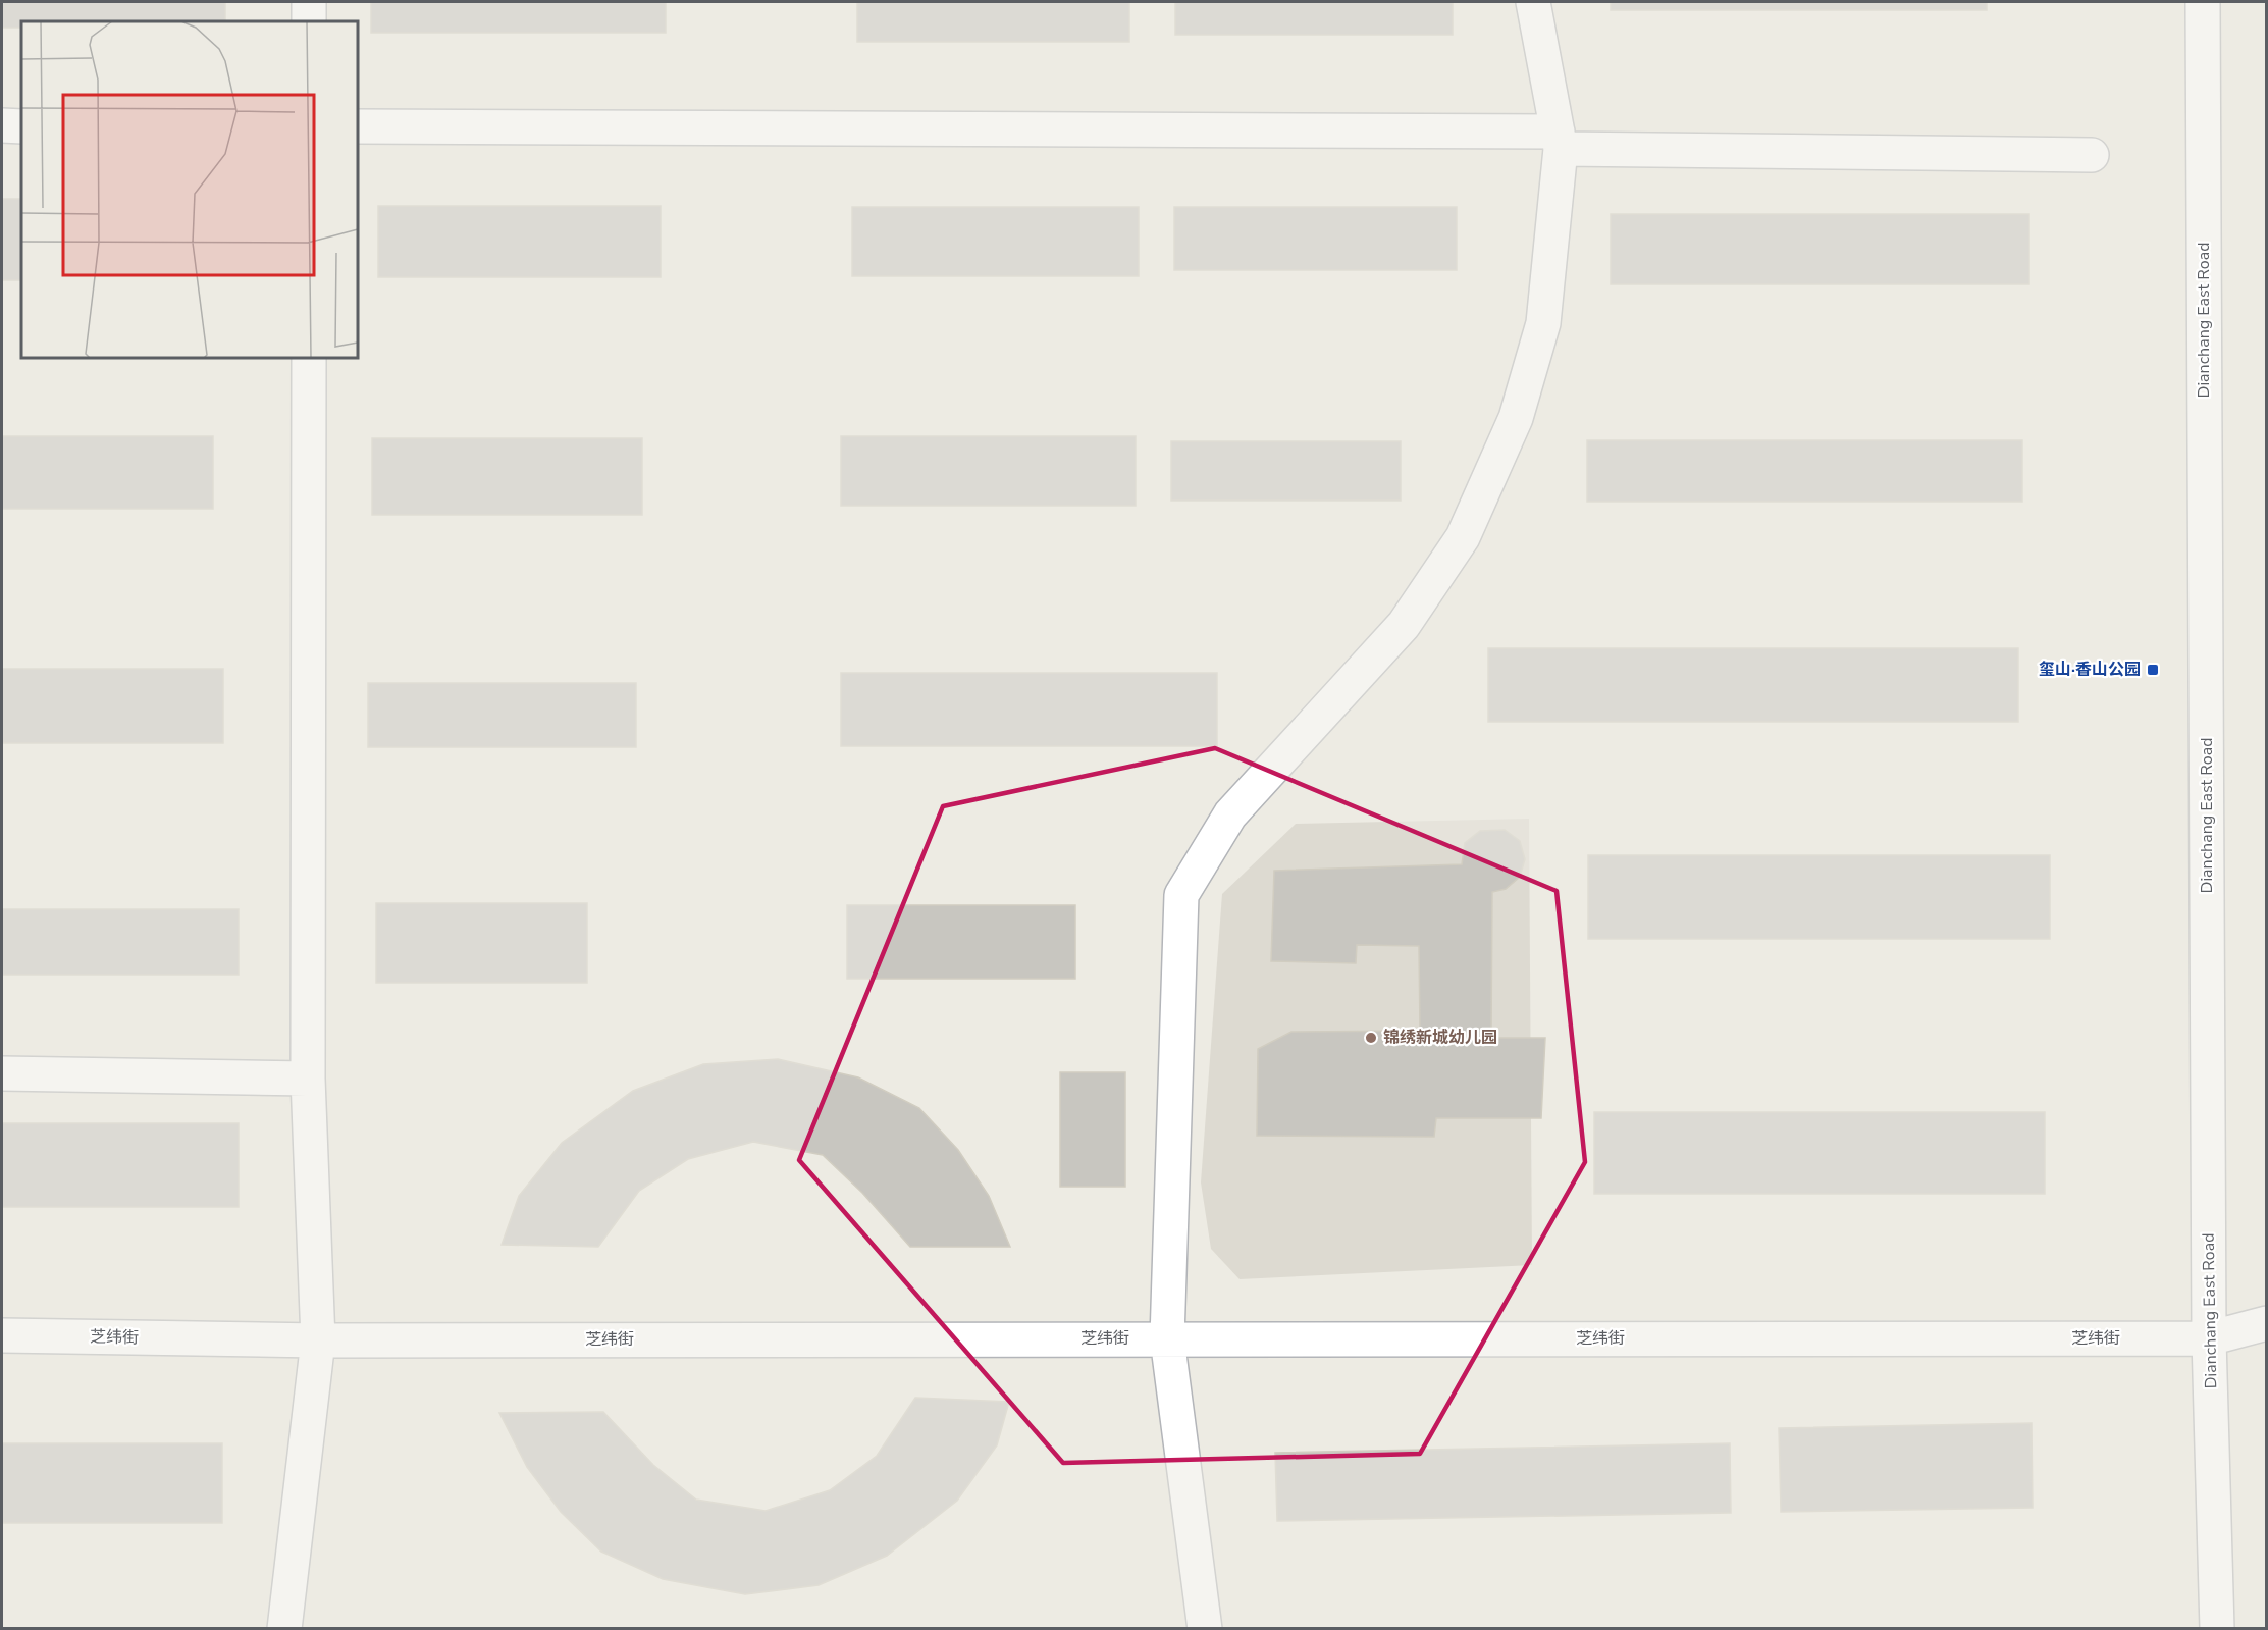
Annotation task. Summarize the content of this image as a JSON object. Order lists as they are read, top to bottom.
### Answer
{
  "streets": {
    "street": ["Dianchang East Road", "芝纬街"]
  },
  "crossings": [
    ["Dianchang East Road", "芝纬街"]
  ],
  "places": {
    "transit": ["玺山·香山公园"],
    "other": ["锦绣新城幼儿园"]
  }
}
